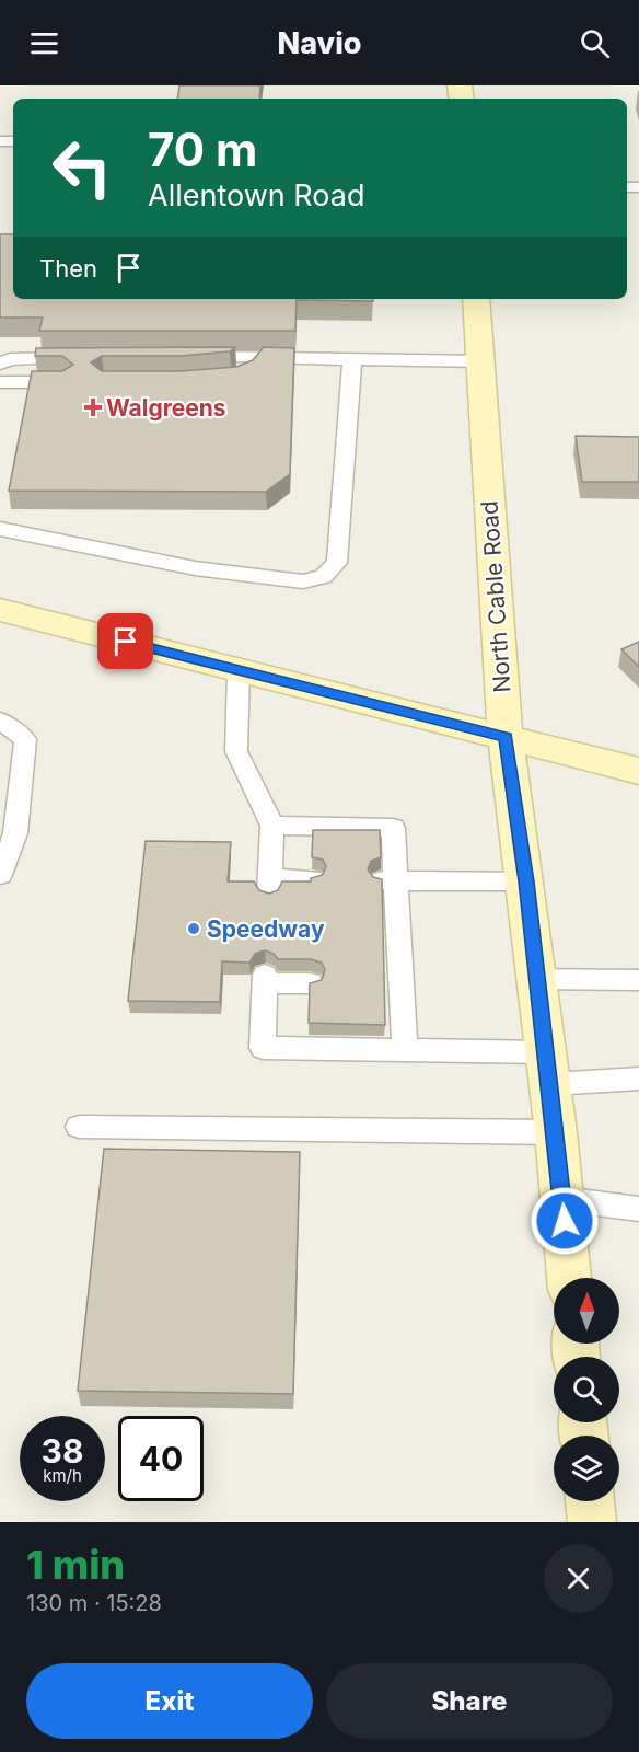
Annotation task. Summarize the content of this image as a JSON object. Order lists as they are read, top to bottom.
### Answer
{
  "streets": {
    "street": ["North Cable Road"]
  },
  "places": {
    "health": ["Walgreens"],
    "other": ["Speedway"]
  },
  "north": "top",
  "page": {
    "header": "Navio",
    "turn": ["70 m", "Allentown Road"],
    "then": "Then",
    "speed": "38 km/h",
    "limit": "40",
    "heading": ["1 min", "130 m · 15:28"],
    "buttons": ["Exit", "Share"]
  }
}
